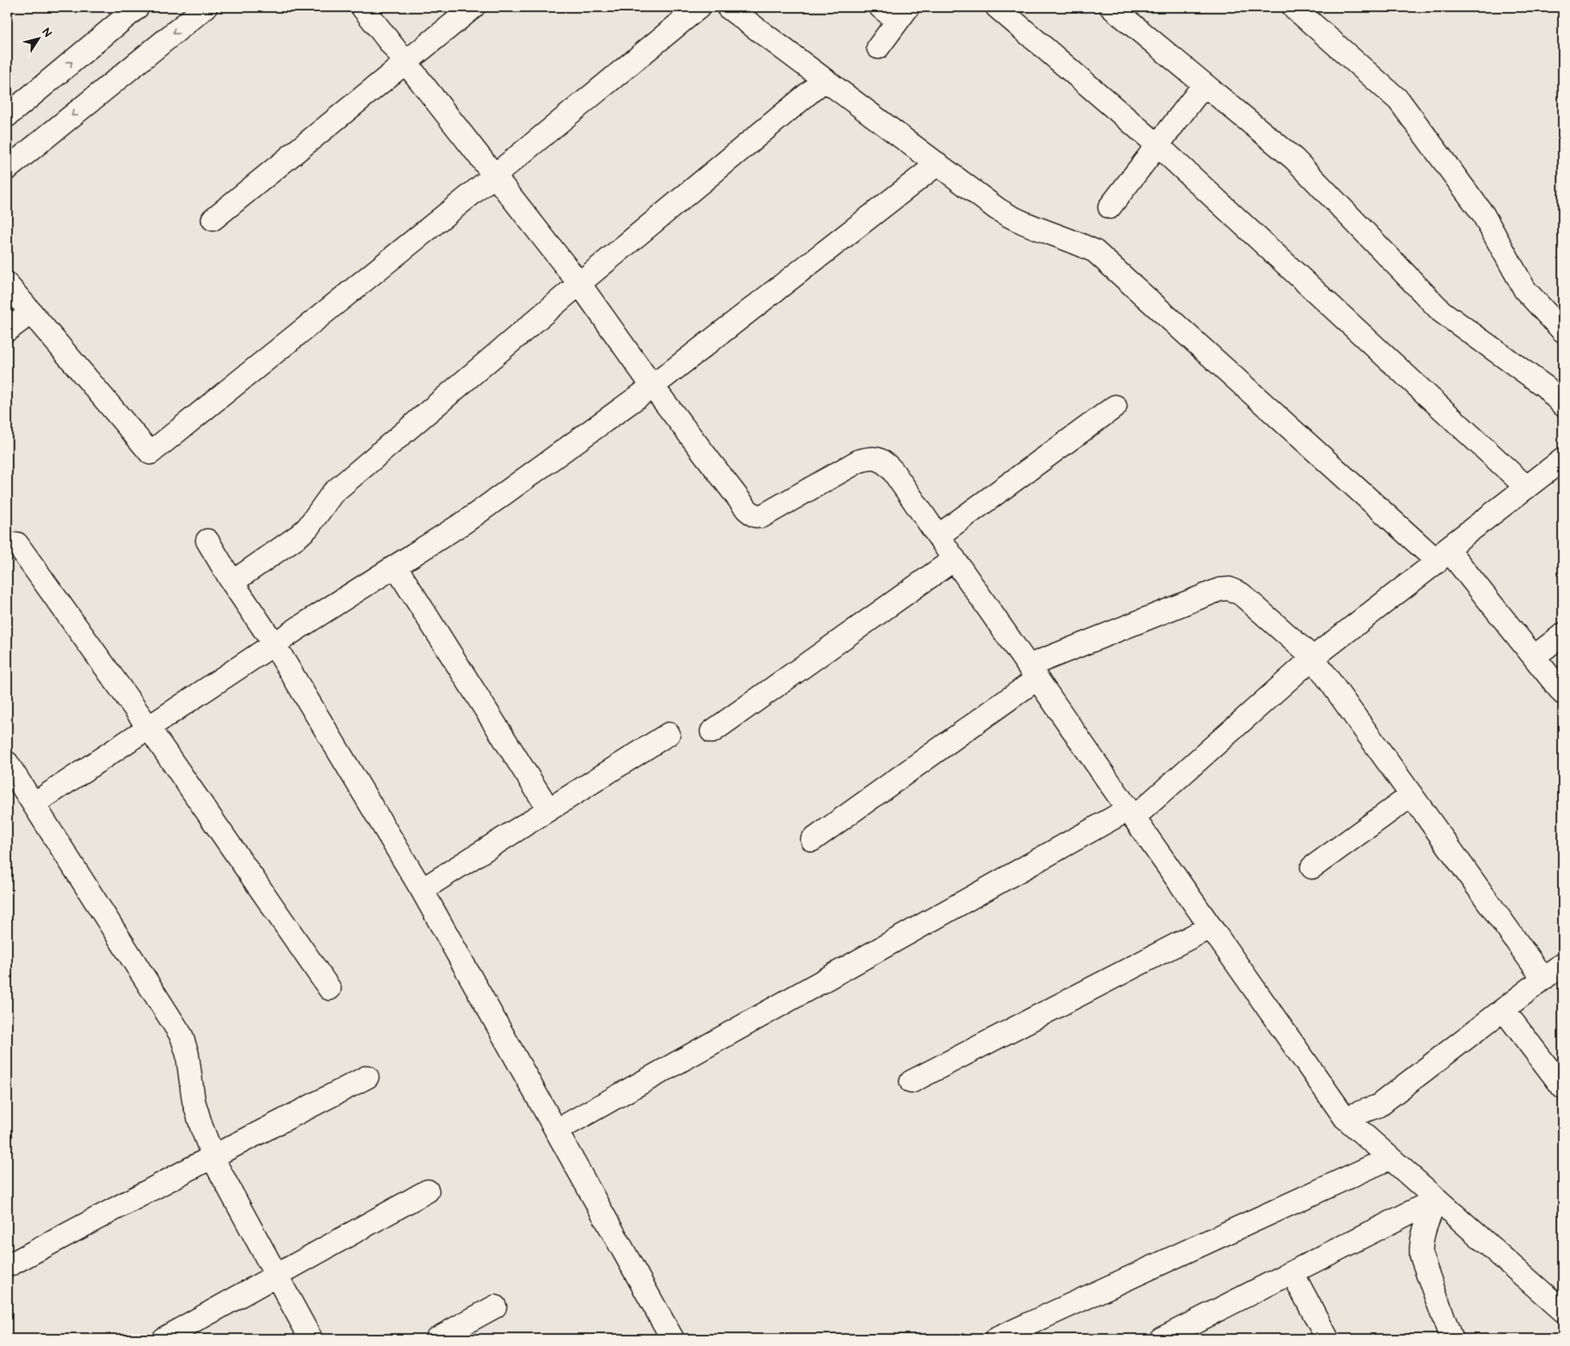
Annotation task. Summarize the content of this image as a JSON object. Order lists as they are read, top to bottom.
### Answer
{
  "north": "top right"
}
